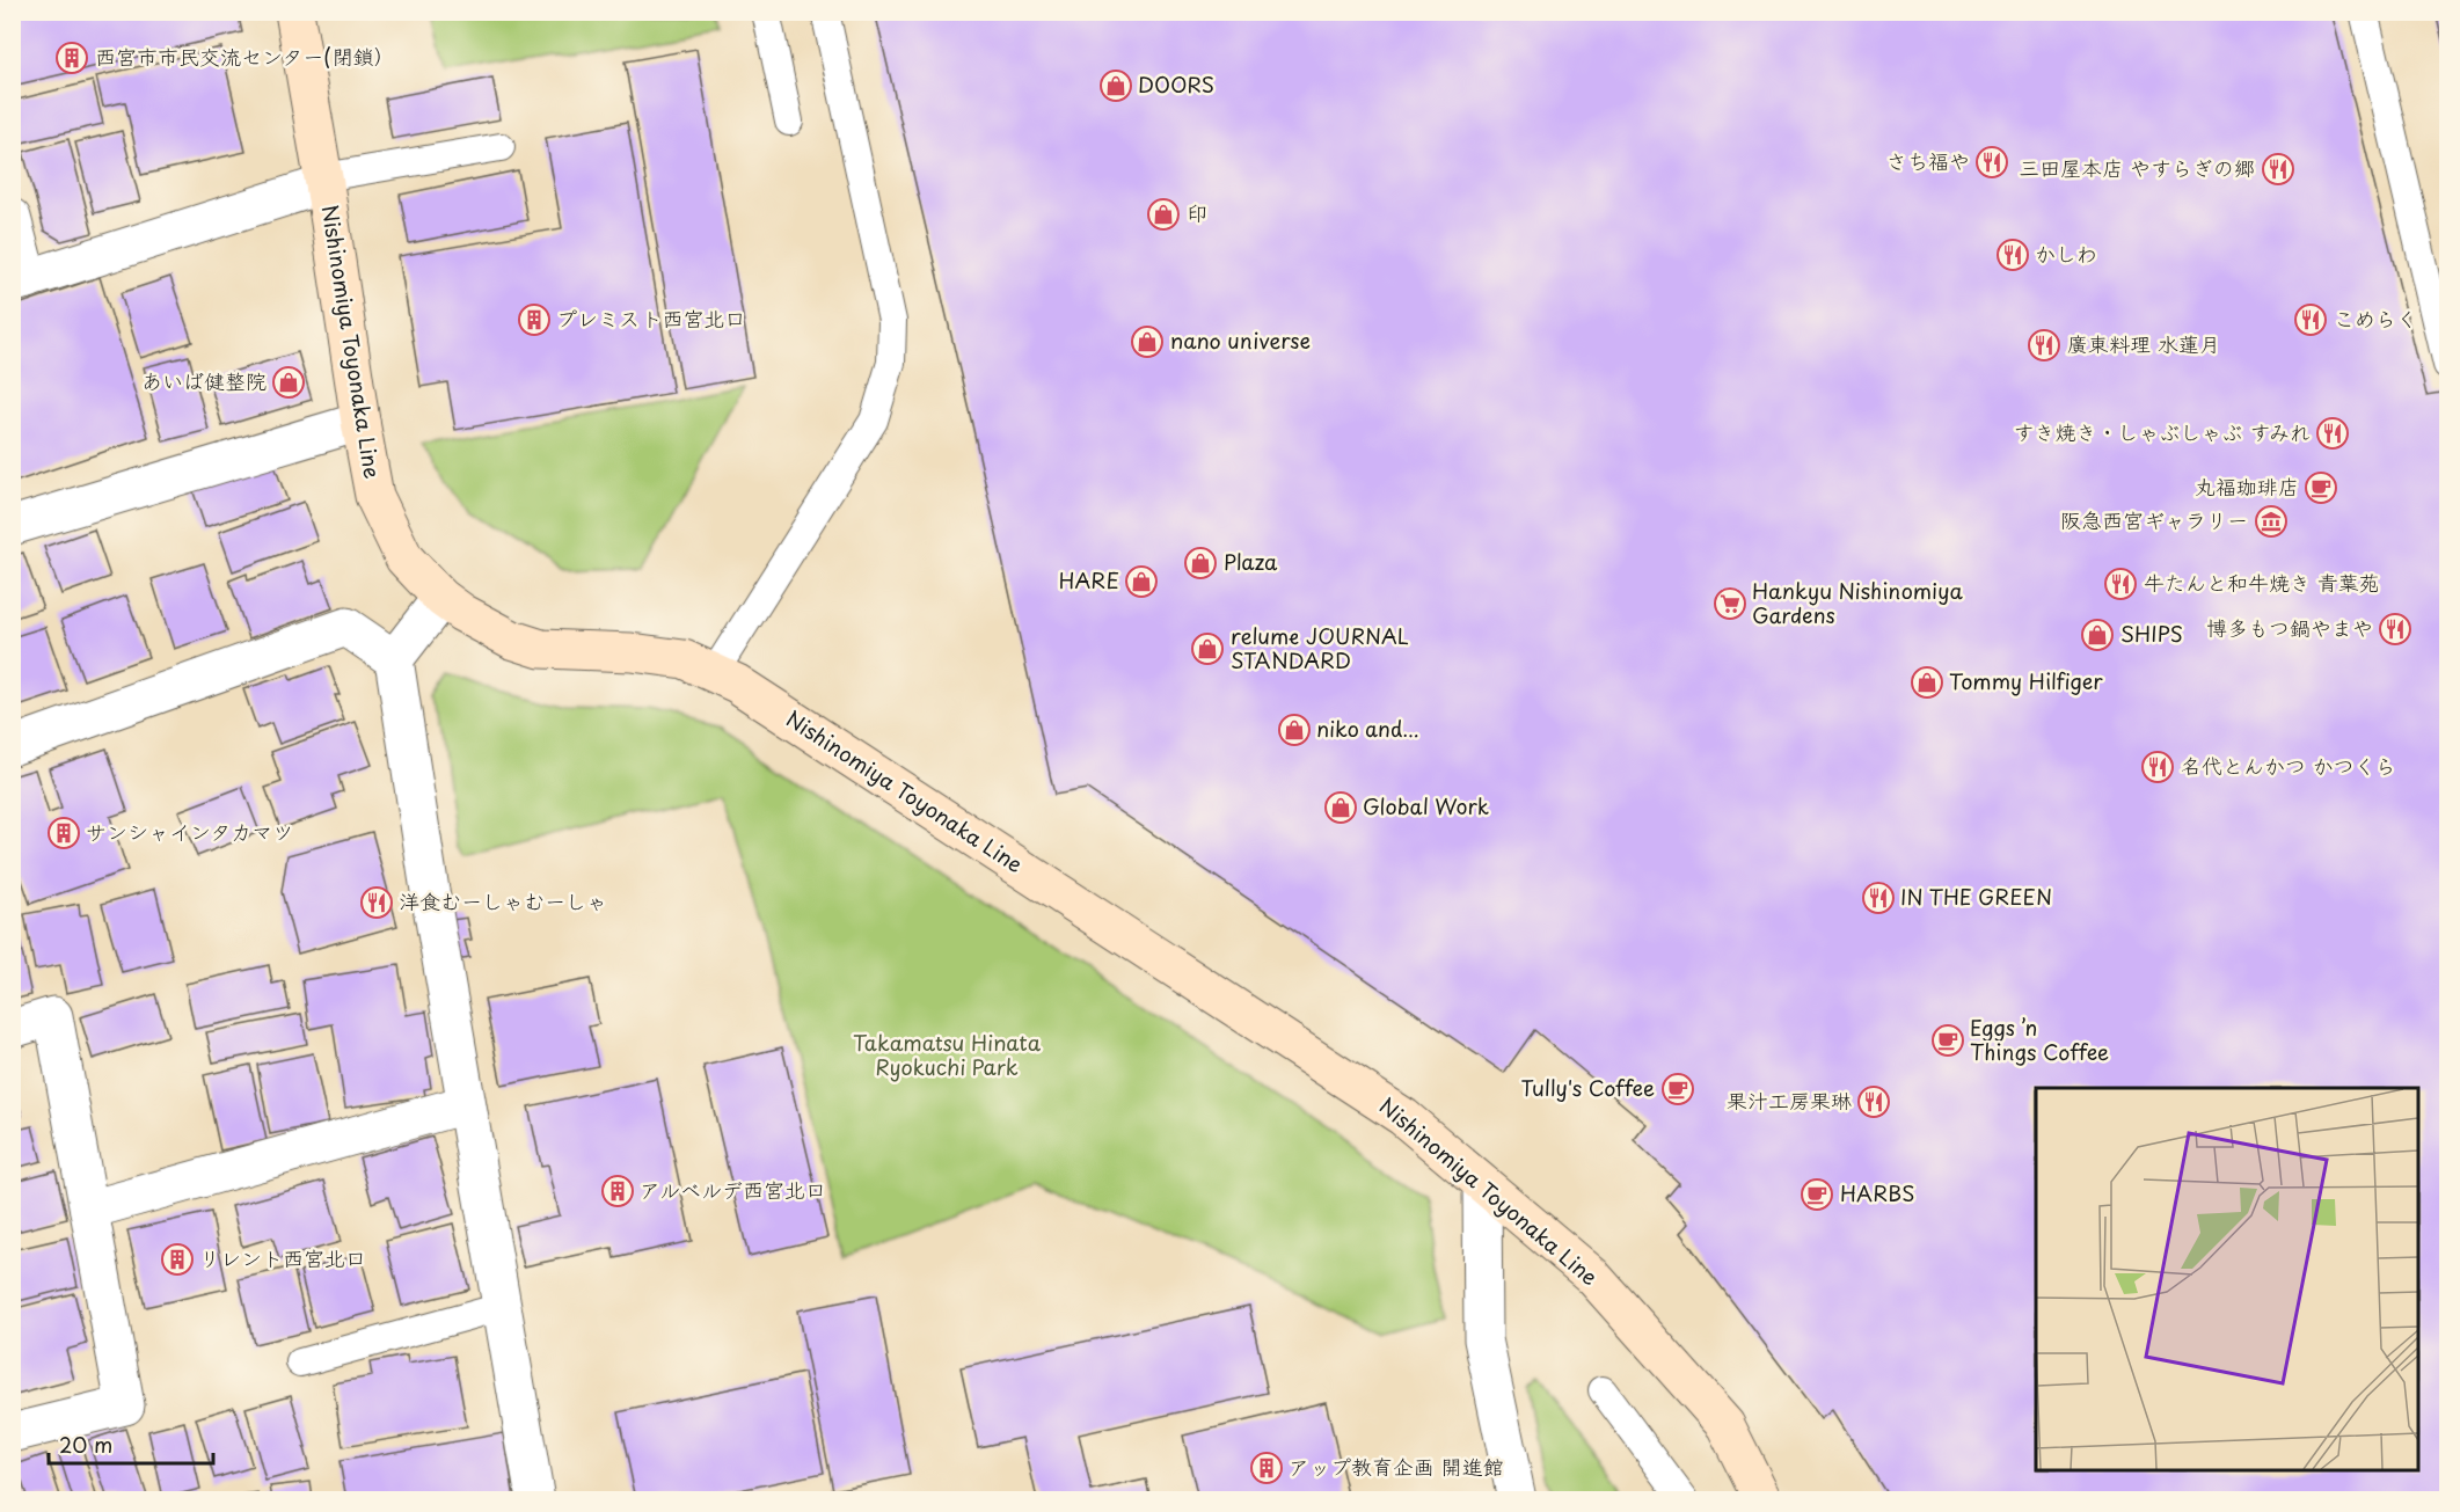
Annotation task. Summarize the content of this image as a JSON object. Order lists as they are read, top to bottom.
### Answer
{
  "streets": {
    "main road": ["Nishinomiya Toyonaka Line"]
  },
  "parks": ["Takamatsu Hinata Ryokuchi Park"],
  "places": {
    "building": [
      "西宮市市民交流センター(閉鎖）",
      "プレミスト西宮北口",
      "サンシャインタカマツ",
      "アルベルデ西宮北口",
      "リレント西宮北口",
      "アップ教育企画 開進館"
    ],
    "shop": [
      "DOORS",
      "印",
      "nano universe",
      "あいば健整院",
      "Plaza",
      "HARE",
      "SHIPS",
      "relume JOURNAL STANDARD",
      "Tommy Hilfiger",
      "niko and...",
      "Global Work"
    ],
    "restaurant": [
      "さち福や",
      "三田屋本店 やすらぎの郷",
      "かしわ",
      "こめらく",
      "廣東料理 水蓮月",
      "すき焼き・しゃぶしゃぶ すみれ",
      "牛たんと和牛焼き 青葉苑",
      "博多もつ鍋やまや",
      "名代とんかつ かつくら",
      "IN THE GREEN",
      "洋食むーしゃむーしゃ",
      "果汁工房果琳"
    ],
    "cafe": [
      "丸福珈琲店",
      "Eggs ’n Things Coffee",
      "Tully's Coffee",
      "HARBS"
    ],
    "museum": ["阪急西宮ギャラリー"],
    "supermarket": ["Hankyu Nishinomiya Gardens"]
  },
  "scale_bar": "20 m"
}
